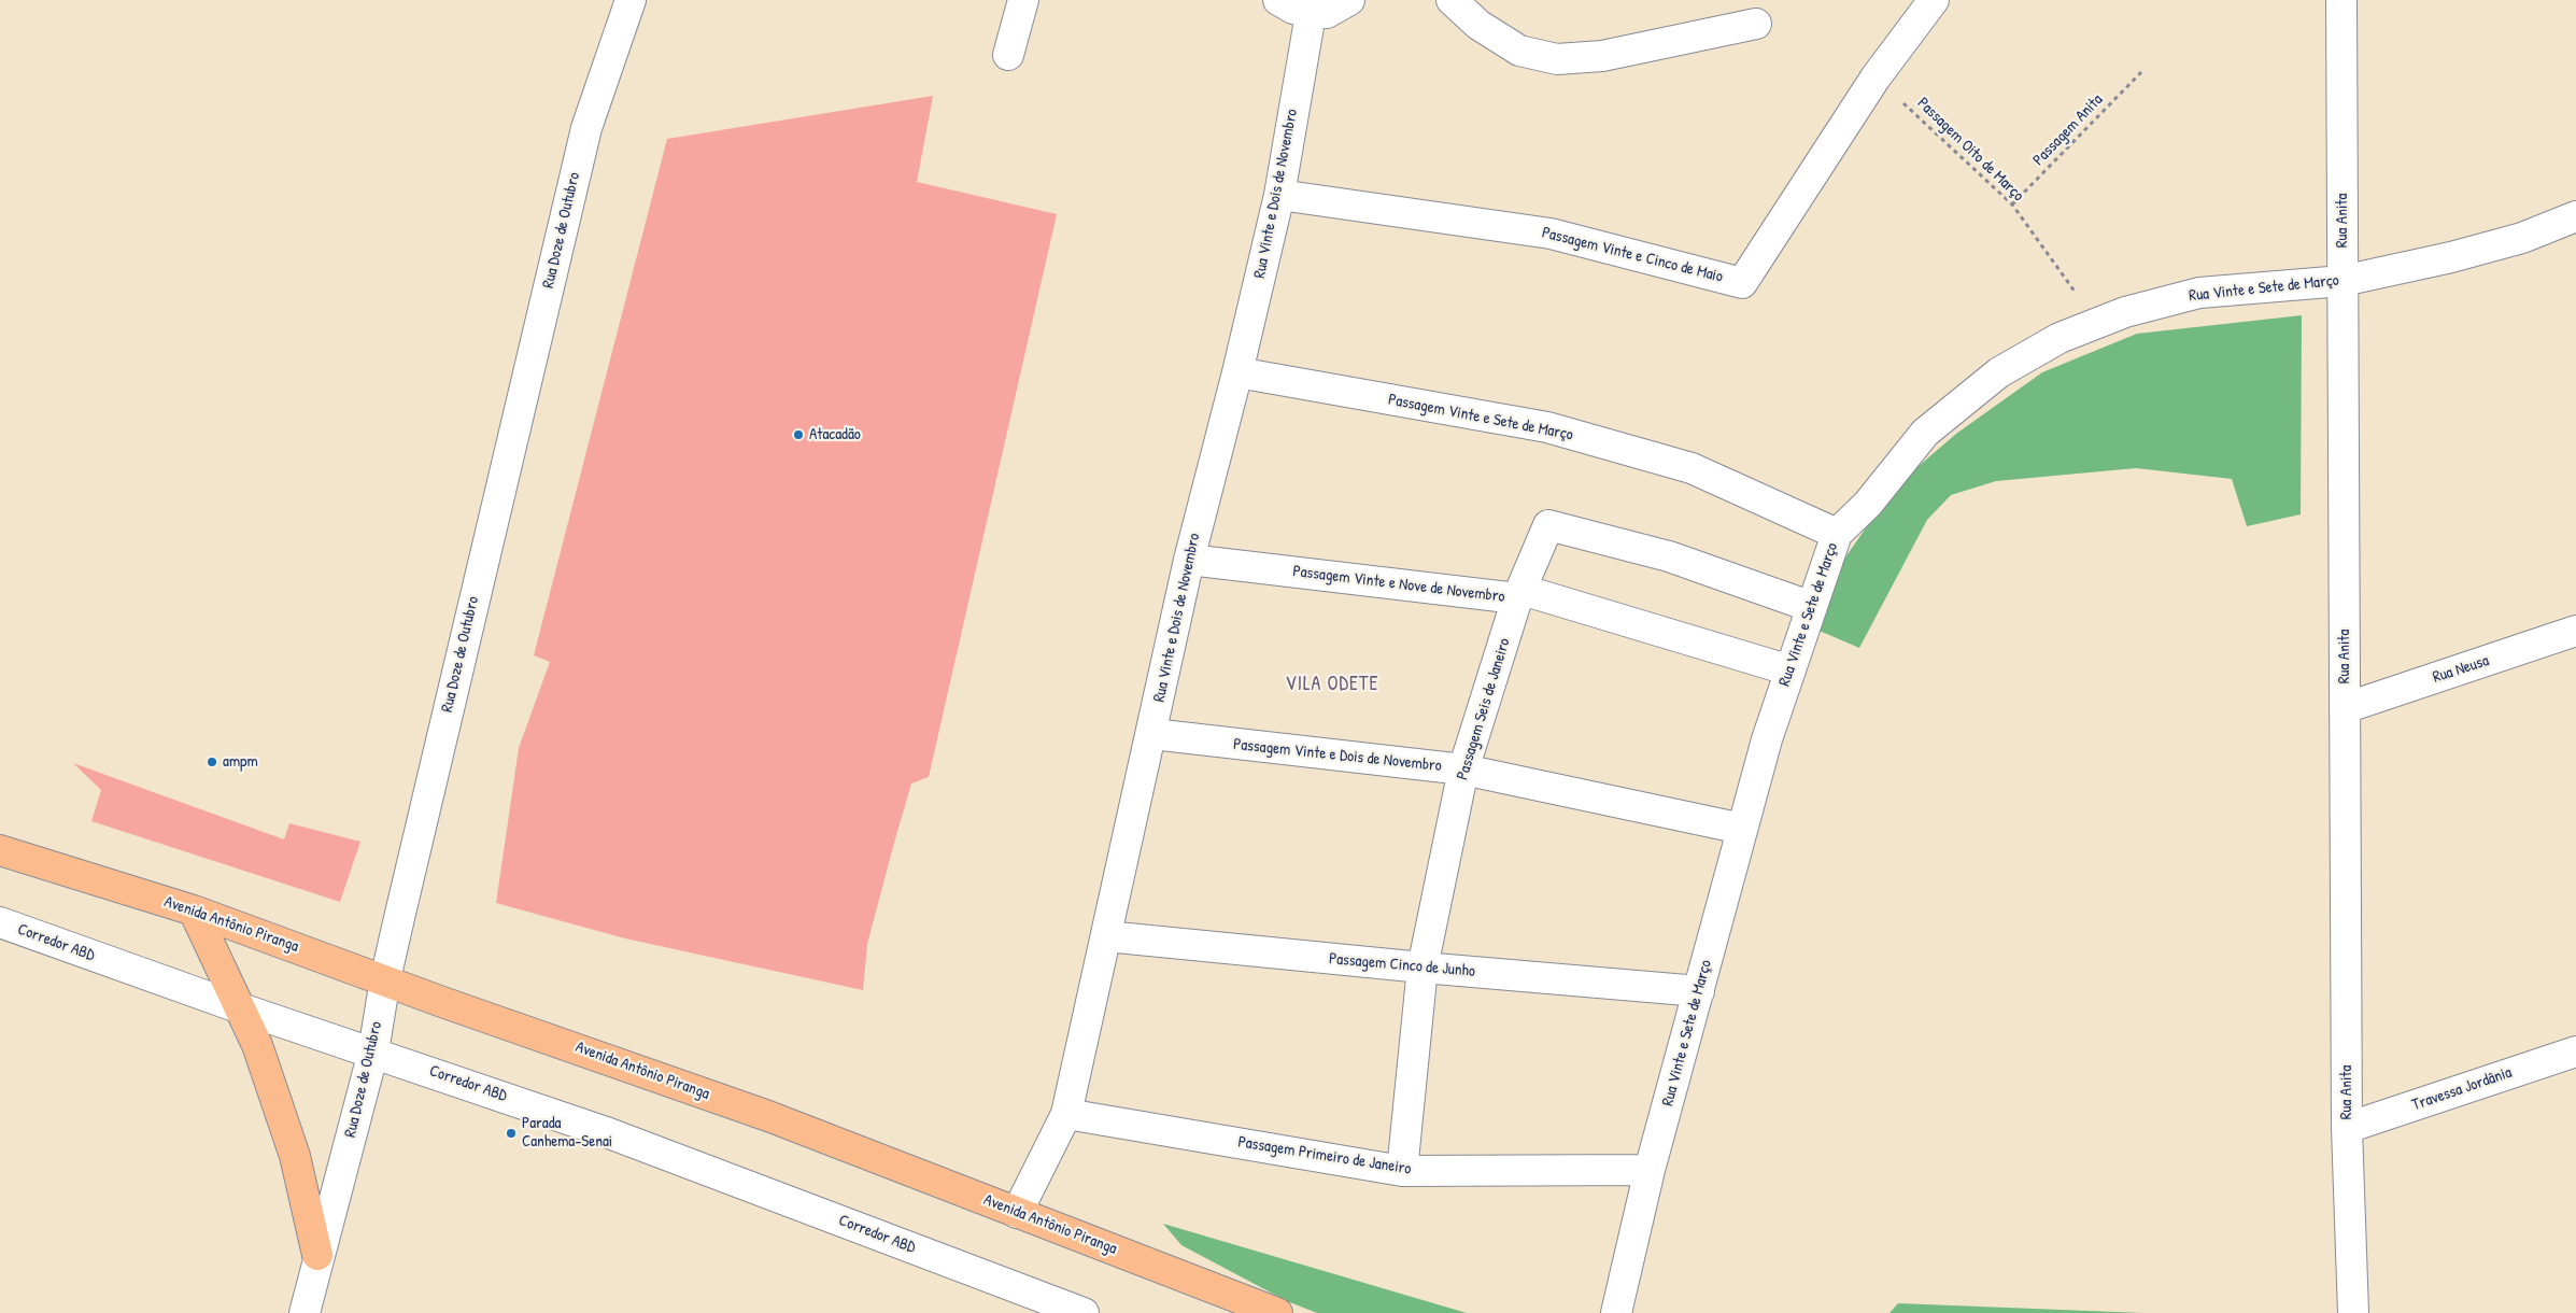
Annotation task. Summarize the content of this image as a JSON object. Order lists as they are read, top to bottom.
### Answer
{
  "streets": {
    "main road": ["Avenida Antônio Piranga"],
    "street": [
      "Rua Vinte e Dois de Novembro",
      "Rua Anita",
      "Rua Doze de Outubro",
      "Passagem Vinte e Cinco de Maio",
      "Rua Vinte e Sete de Março",
      "Passagem Vinte e Sete de Março",
      "Passagem Vinte e Nove de Novembro",
      "Rua Neusa",
      "Passagem Seis de Janeiro",
      "Passagem Vinte e Dois de Novembro",
      "Corredor ABD",
      "Passagem Cinco de Junho",
      "Travessa Jordânia",
      "Passagem Primeiro de Janeiro"
    ],
    "path": ["Passagem Anita", "Passagem Oito de Março"]
  },
  "crossings": [
    ["Passagem Anita", "Passagem Oito de Março"],
    ["Passagem Oito de Março", "Passagem Vinte e Cinco de Maio"],
    ["Passagem Oito de Março", "Rua Vinte e Sete de Março"],
    ["Rua Vinte e Dois de Novembro", "Passagem Vinte e Cinco de Maio"],
    ["Rua Vinte e Dois de Novembro", "Passagem Vinte e Sete de Março"],
    ["Rua Vinte e Dois de Novembro", "Passagem Vinte e Nove de Novembro"],
    ["Rua Vinte e Dois de Novembro", "Passagem Vinte e Dois de Novembro"],
    ["Rua Vinte e Dois de Novembro", "Avenida Antônio Piranga"],
    ["Rua Vinte e Dois de Novembro", "Passagem Cinco de Junho"],
    ["Rua Vinte e Dois de Novembro", "Passagem Primeiro de Janeiro"],
    ["Rua Anita", "Rua Vinte e Sete de Março"],
    ["Rua Anita", "Rua Neusa"],
    ["Rua Anita", "Travessa Jordânia"],
    ["Rua Doze de Outubro", "Avenida Antônio Piranga"],
    ["Rua Doze de Outubro", "Corredor ABD"],
    ["Rua Vinte e Sete de Março", "Passagem Vinte e Sete de Março"],
    ["Rua Vinte e Sete de Março", "Passagem Vinte e Nove de Novembro"],
    ["Rua Vinte e Sete de Março", "Passagem Seis de Janeiro"],
    ["Rua Vinte e Sete de Março", "Passagem Vinte e Dois de Novembro"],
    ["Rua Vinte e Sete de Março", "Passagem Cinco de Junho"],
    ["Rua Vinte e Sete de Março", "Passagem Primeiro de Janeiro"],
    ["Passagem Vinte e Nove de Novembro", "Passagem Seis de Janeiro"],
    ["Passagem Seis de Janeiro", "Passagem Vinte e Dois de Novembro"],
    ["Passagem Seis de Janeiro", "Passagem Cinco de Junho"],
    ["Passagem Seis de Janeiro", "Passagem Primeiro de Janeiro"]
  ],
  "districts": ["VILA ODETE"],
  "places": ["Atacadão", "ampm", "Parada Canhema-Senai"]
}
